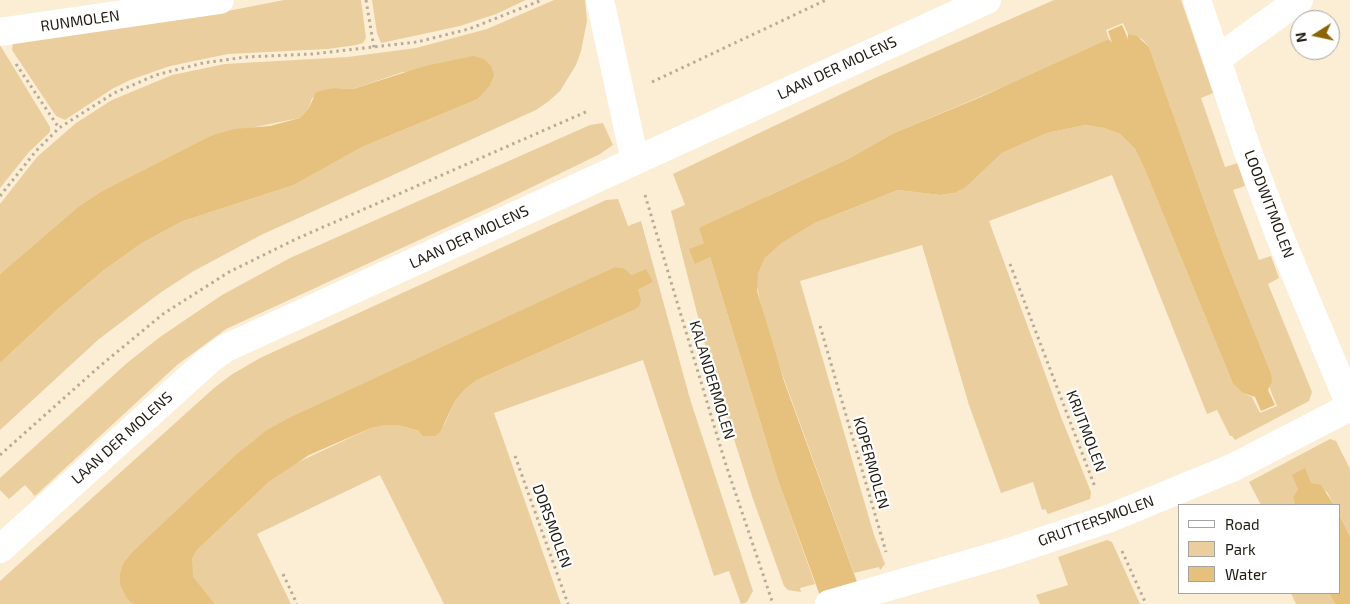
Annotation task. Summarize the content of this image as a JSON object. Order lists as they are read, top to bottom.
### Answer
{
  "streets": {
    "street": [
      "RUNMOLEN",
      "LAAN DER MOLENS",
      "LOODWITMOLEN",
      "GRUTTERSMOLEN"
    ],
    "path": [
      "KALANDERMOLEN",
      "KRIJTMOLEN",
      "KOPERMOLEN",
      "DORSMOLEN"
    ]
  },
  "crossings": [
    ["LAAN DER MOLENS", "KALANDERMOLEN"],
    ["LOODWITMOLEN", "GRUTTERSMOLEN"],
    ["KRIJTMOLEN", "GRUTTERSMOLEN"],
    ["KOPERMOLEN", "GRUTTERSMOLEN"]
  ],
  "legend": ["Road", "Park", "Water"],
  "north": "left"
}
